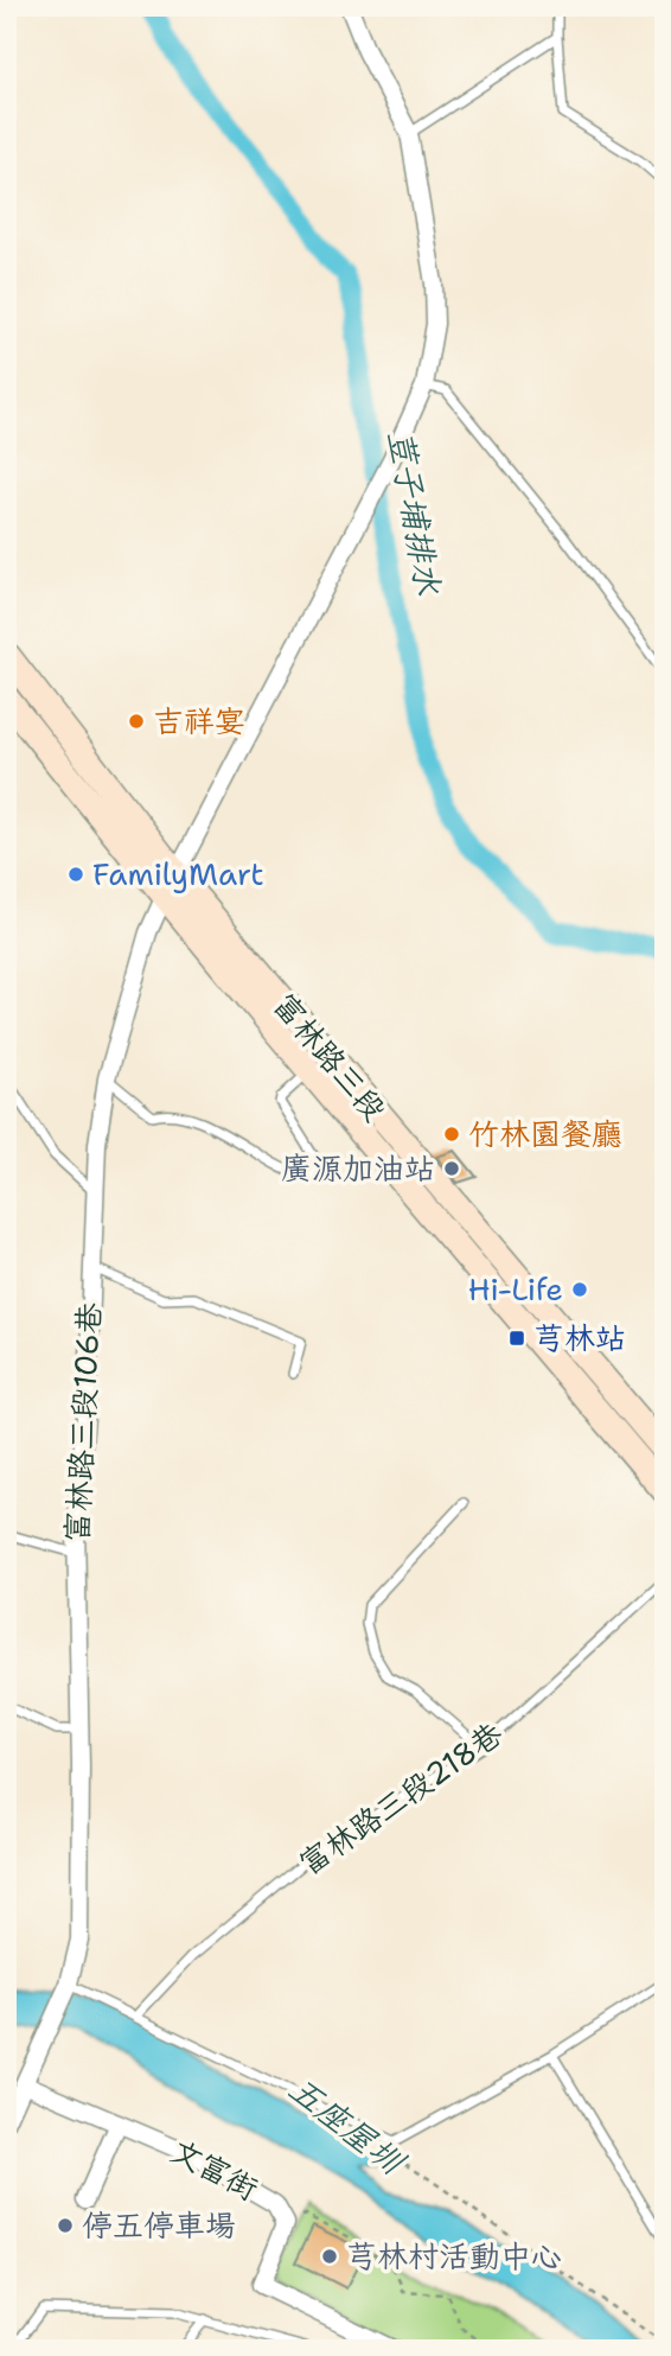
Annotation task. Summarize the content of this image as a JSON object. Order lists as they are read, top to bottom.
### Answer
{
  "streets": {
    "main road": ["富林路三段"],
    "street": ["富林路三段106巷", "文富街"],
    "lane": ["富林路三段218巷"]
  },
  "crossings": [
    ["富林路三段", "富林路三段106巷"],
    ["富林路三段106巷", "文富街"]
  ],
  "water": ["荳子埔排水", "五座屋圳"],
  "places": {
    "other": [
      "吉祥宴",
      "FamilyMart",
      "竹林園餐廳",
      "廣源加油站",
      "Hi-Life",
      "停五停車場",
      "芎林村活動中心"
    ],
    "transit": ["芎林站"]
  }
}
